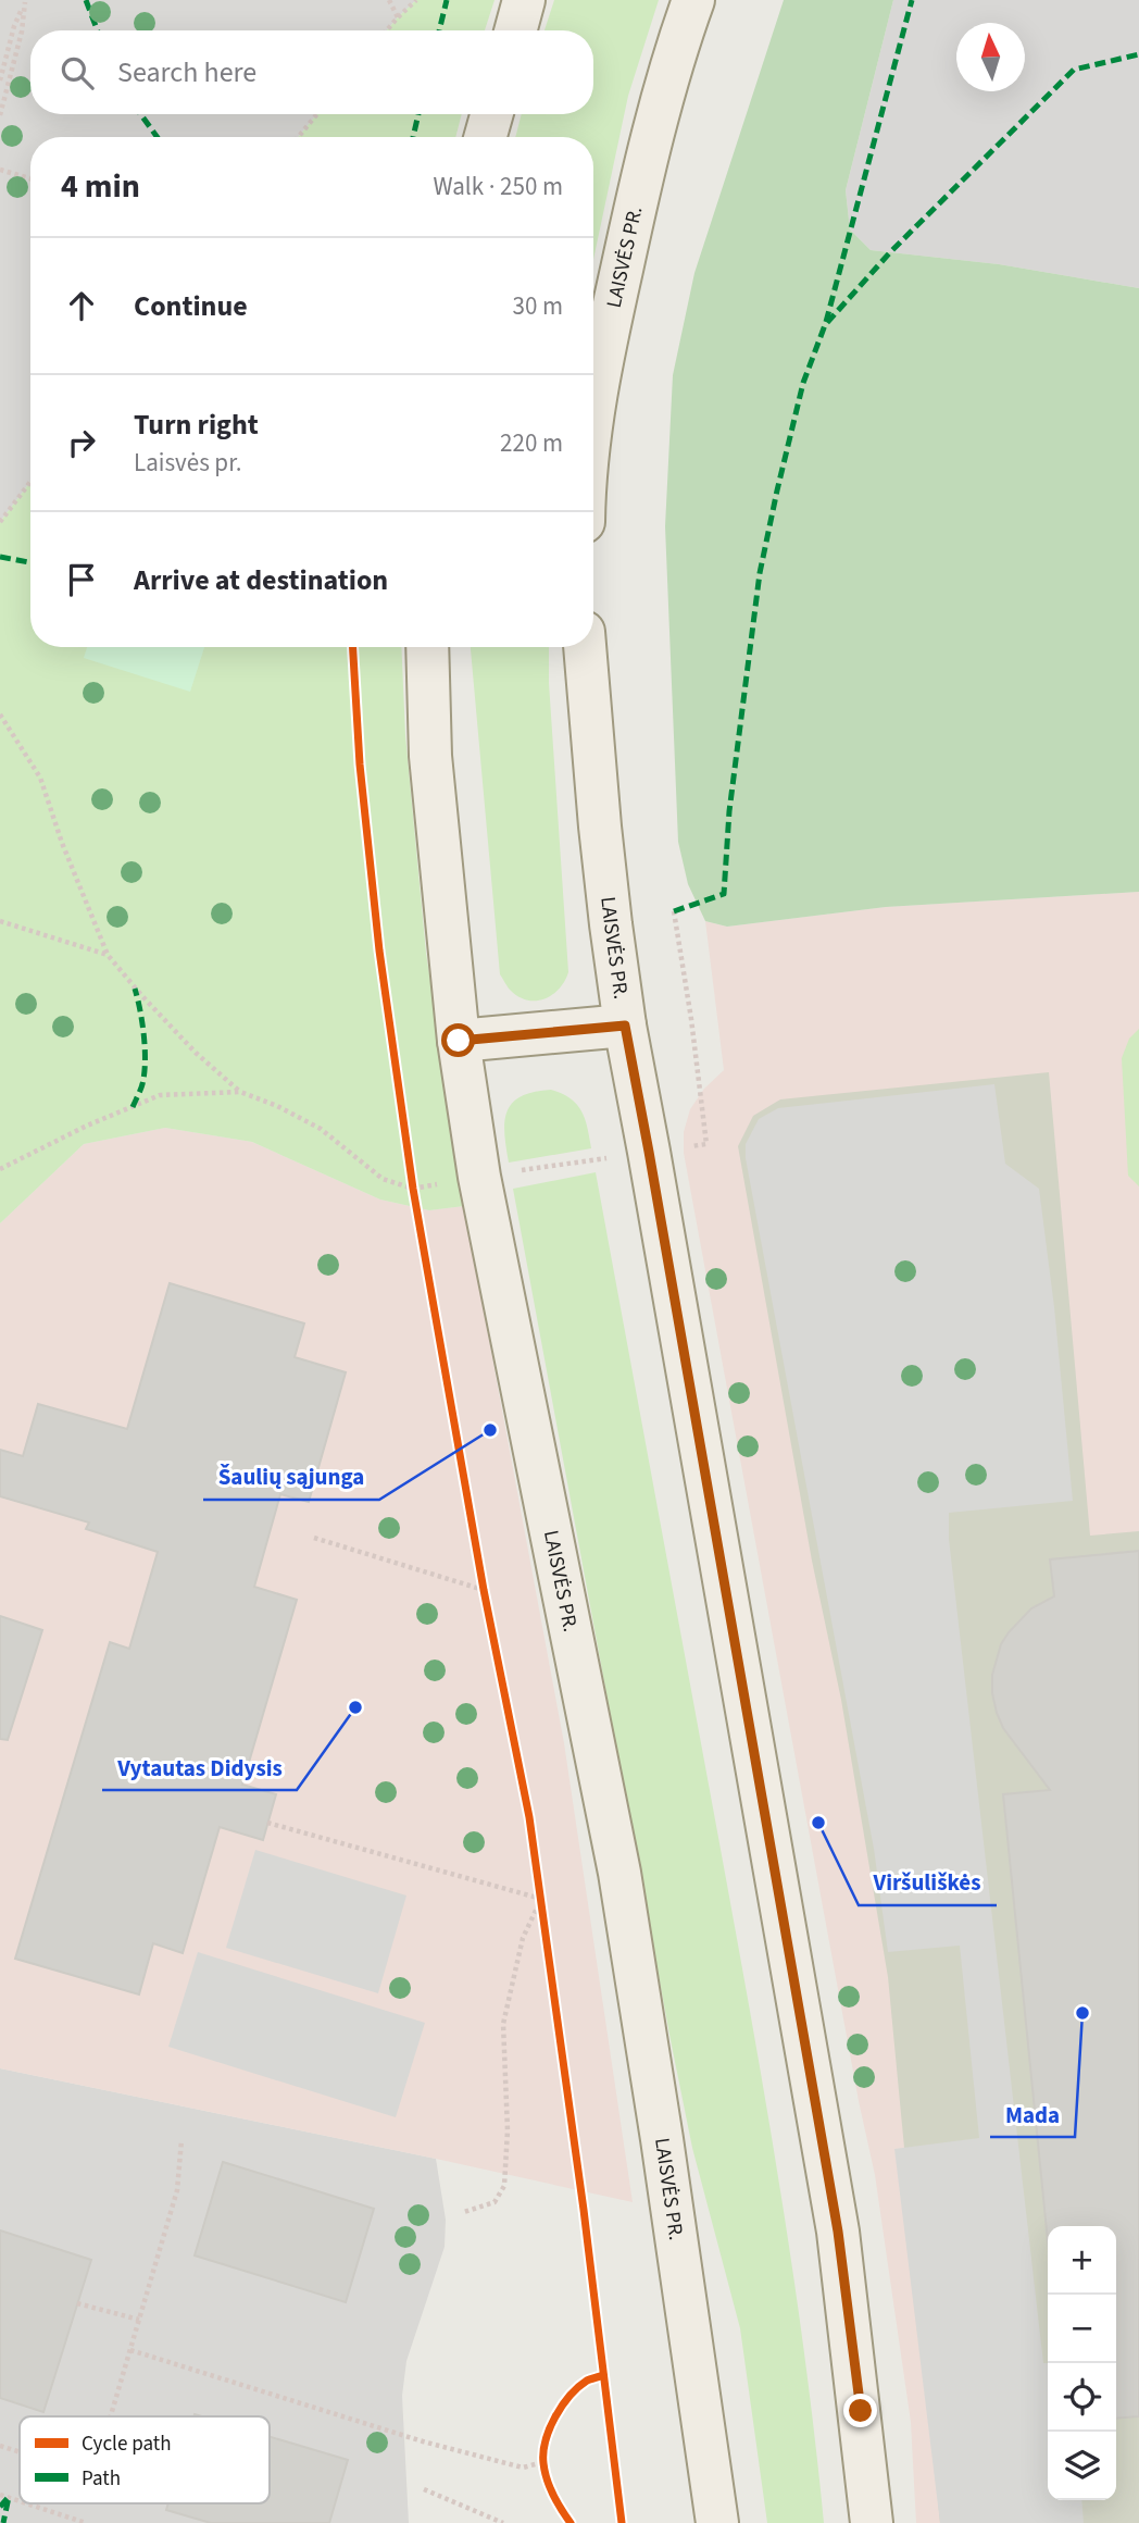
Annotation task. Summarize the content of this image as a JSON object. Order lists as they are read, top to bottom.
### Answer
{
  "streets": {
    "main road": ["LAISVĖS PR."]
  },
  "places": [
    "Šaulių sąjunga",
    "Vytautas Didysis",
    "Viršuliškės",
    "Mada"
  ],
  "legend": ["Cycle path", "Path"],
  "north": "top",
  "page": {
    "search": "Search here",
    "heading": ["4 min", "Walk · 250 m"],
    "list": [
      ["Continue", "30 m"],
      ["Turn right", "Laisvės pr.", "220 m"],
      "Arrive at destination"
    ],
    "map_buttons": ["+", "−"]
  }
}
